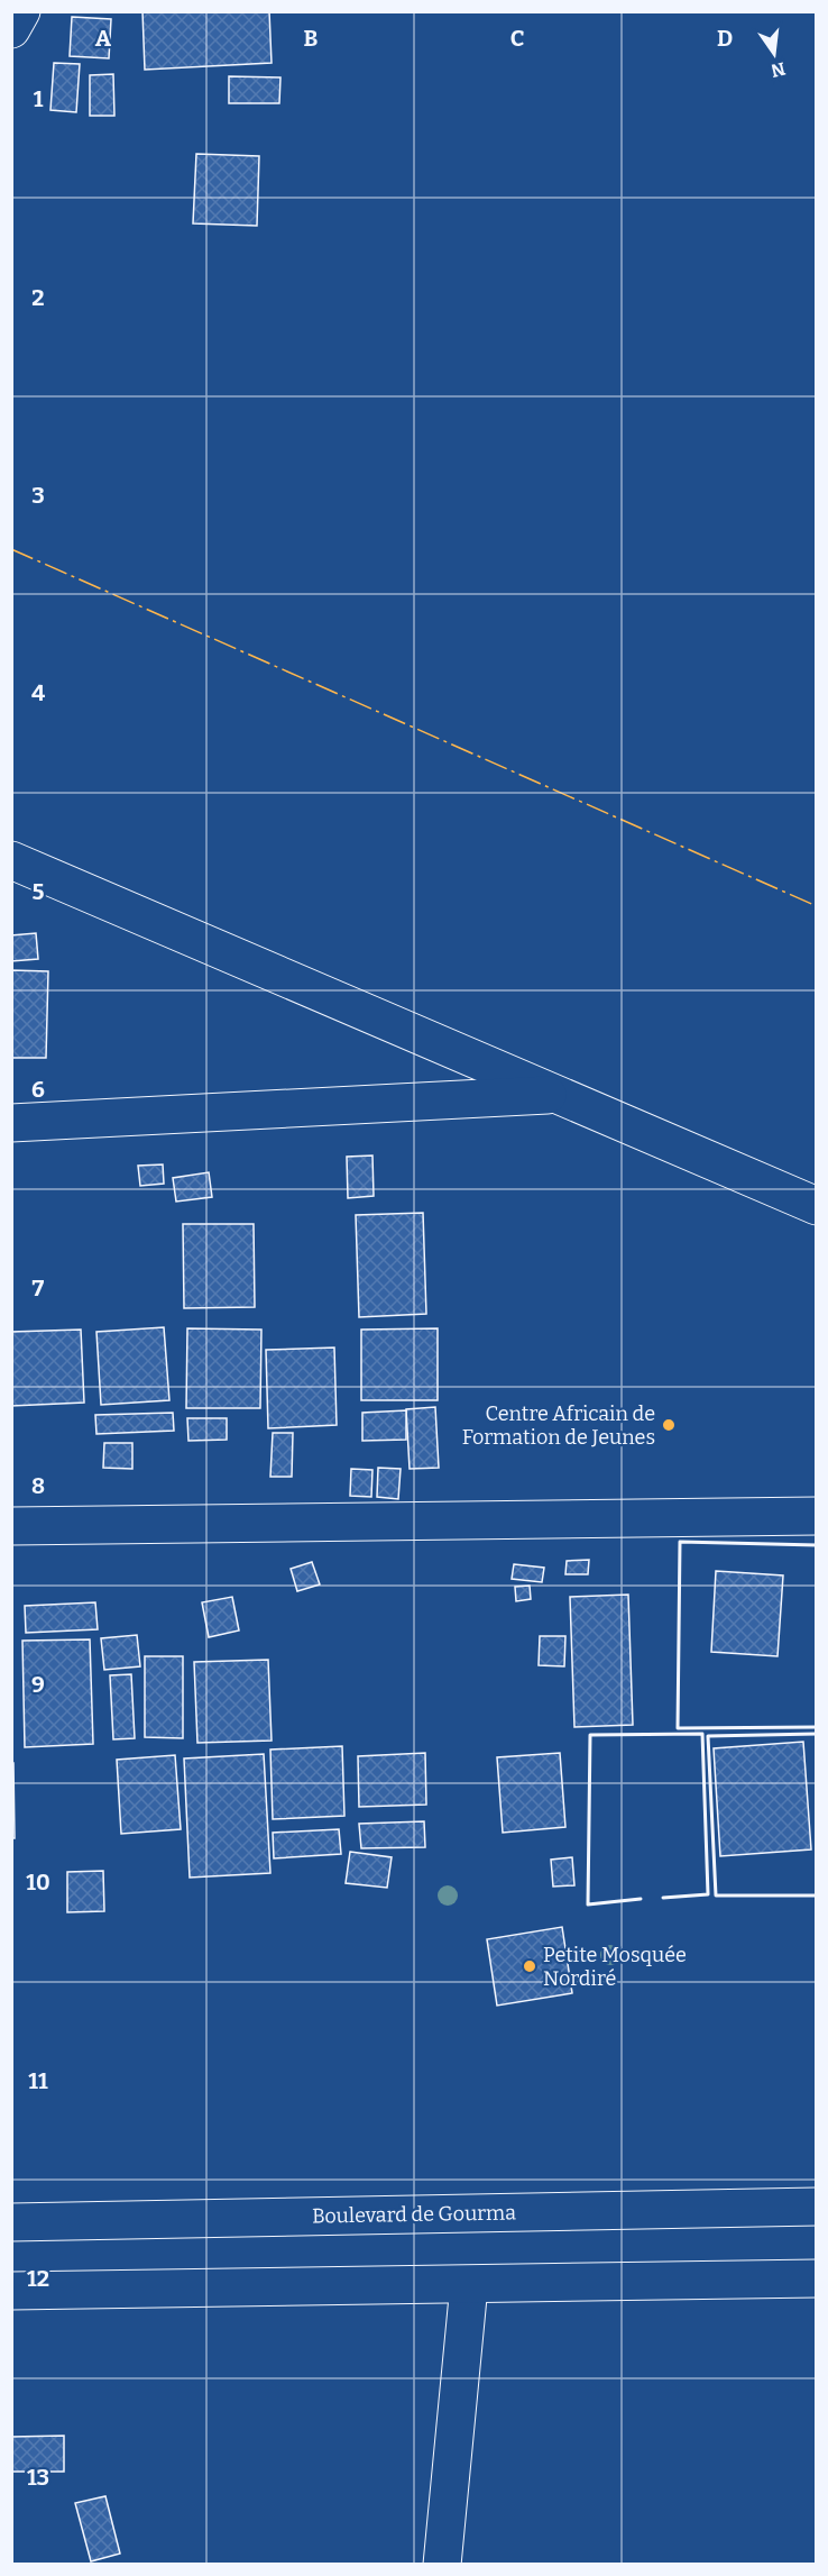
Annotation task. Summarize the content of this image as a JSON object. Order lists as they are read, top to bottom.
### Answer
{
  "streets": {
    "main road": ["Boulevard de Gourma"]
  },
  "places": ["Centre Africain de Formation de Jeunes", "Petite Mosquée Nordiré"],
  "north": "bottom",
  "grid": {
    "columns": [
      "A",
      "B",
      "C",
      "D"
    ],
    "rows": [
      "1",
      "2",
      "3",
      "4",
      "5",
      "6",
      "7",
      "8",
      "9",
      "10",
      "11",
      "12",
      "13"
    ]
  }
}
